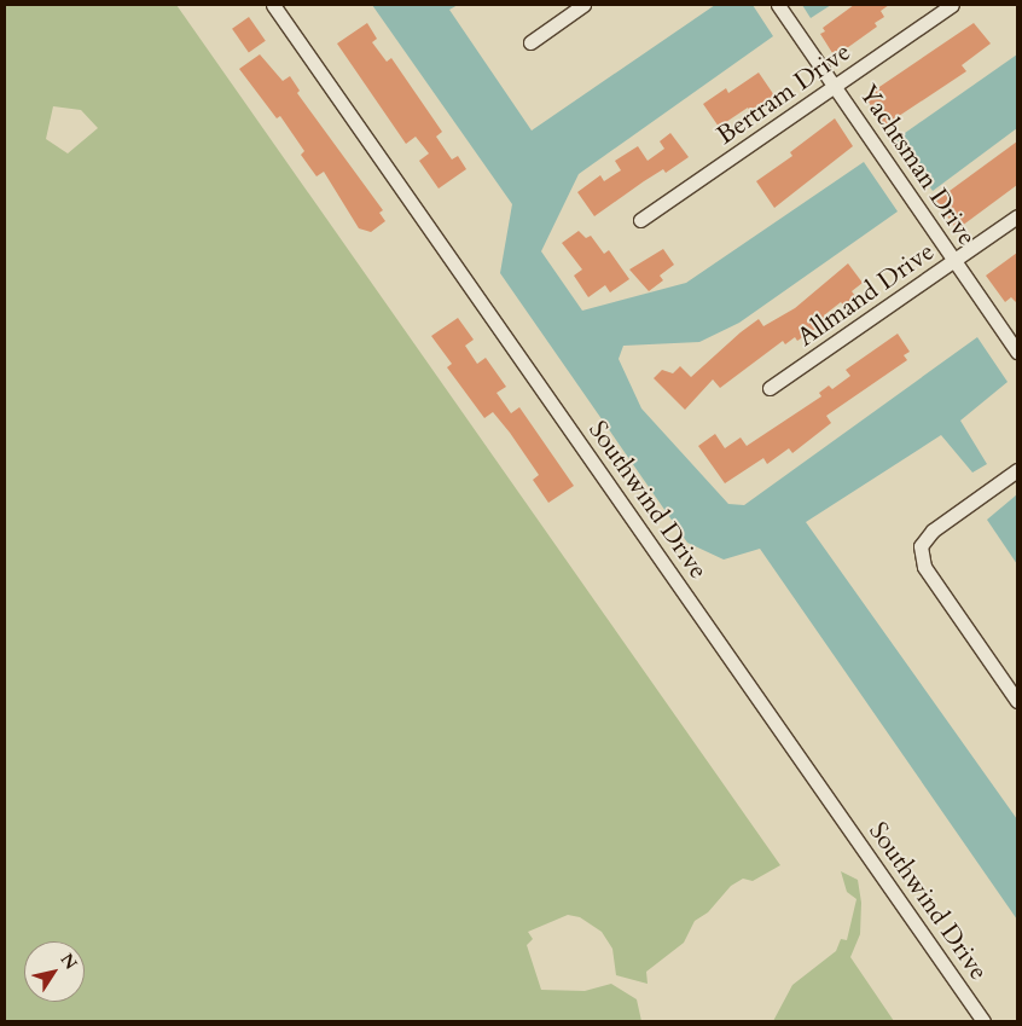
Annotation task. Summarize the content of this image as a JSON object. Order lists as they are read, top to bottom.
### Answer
{
  "streets": {
    "street": [
      "Bertram Drive",
      "Yachtsman Drive",
      "Allmand Drive",
      "Southwind Drive"
    ]
  },
  "crossings": [
    ["Bertram Drive", "Yachtsman Drive"],
    ["Yachtsman Drive", "Allmand Drive"]
  ],
  "north": "top right"
}
